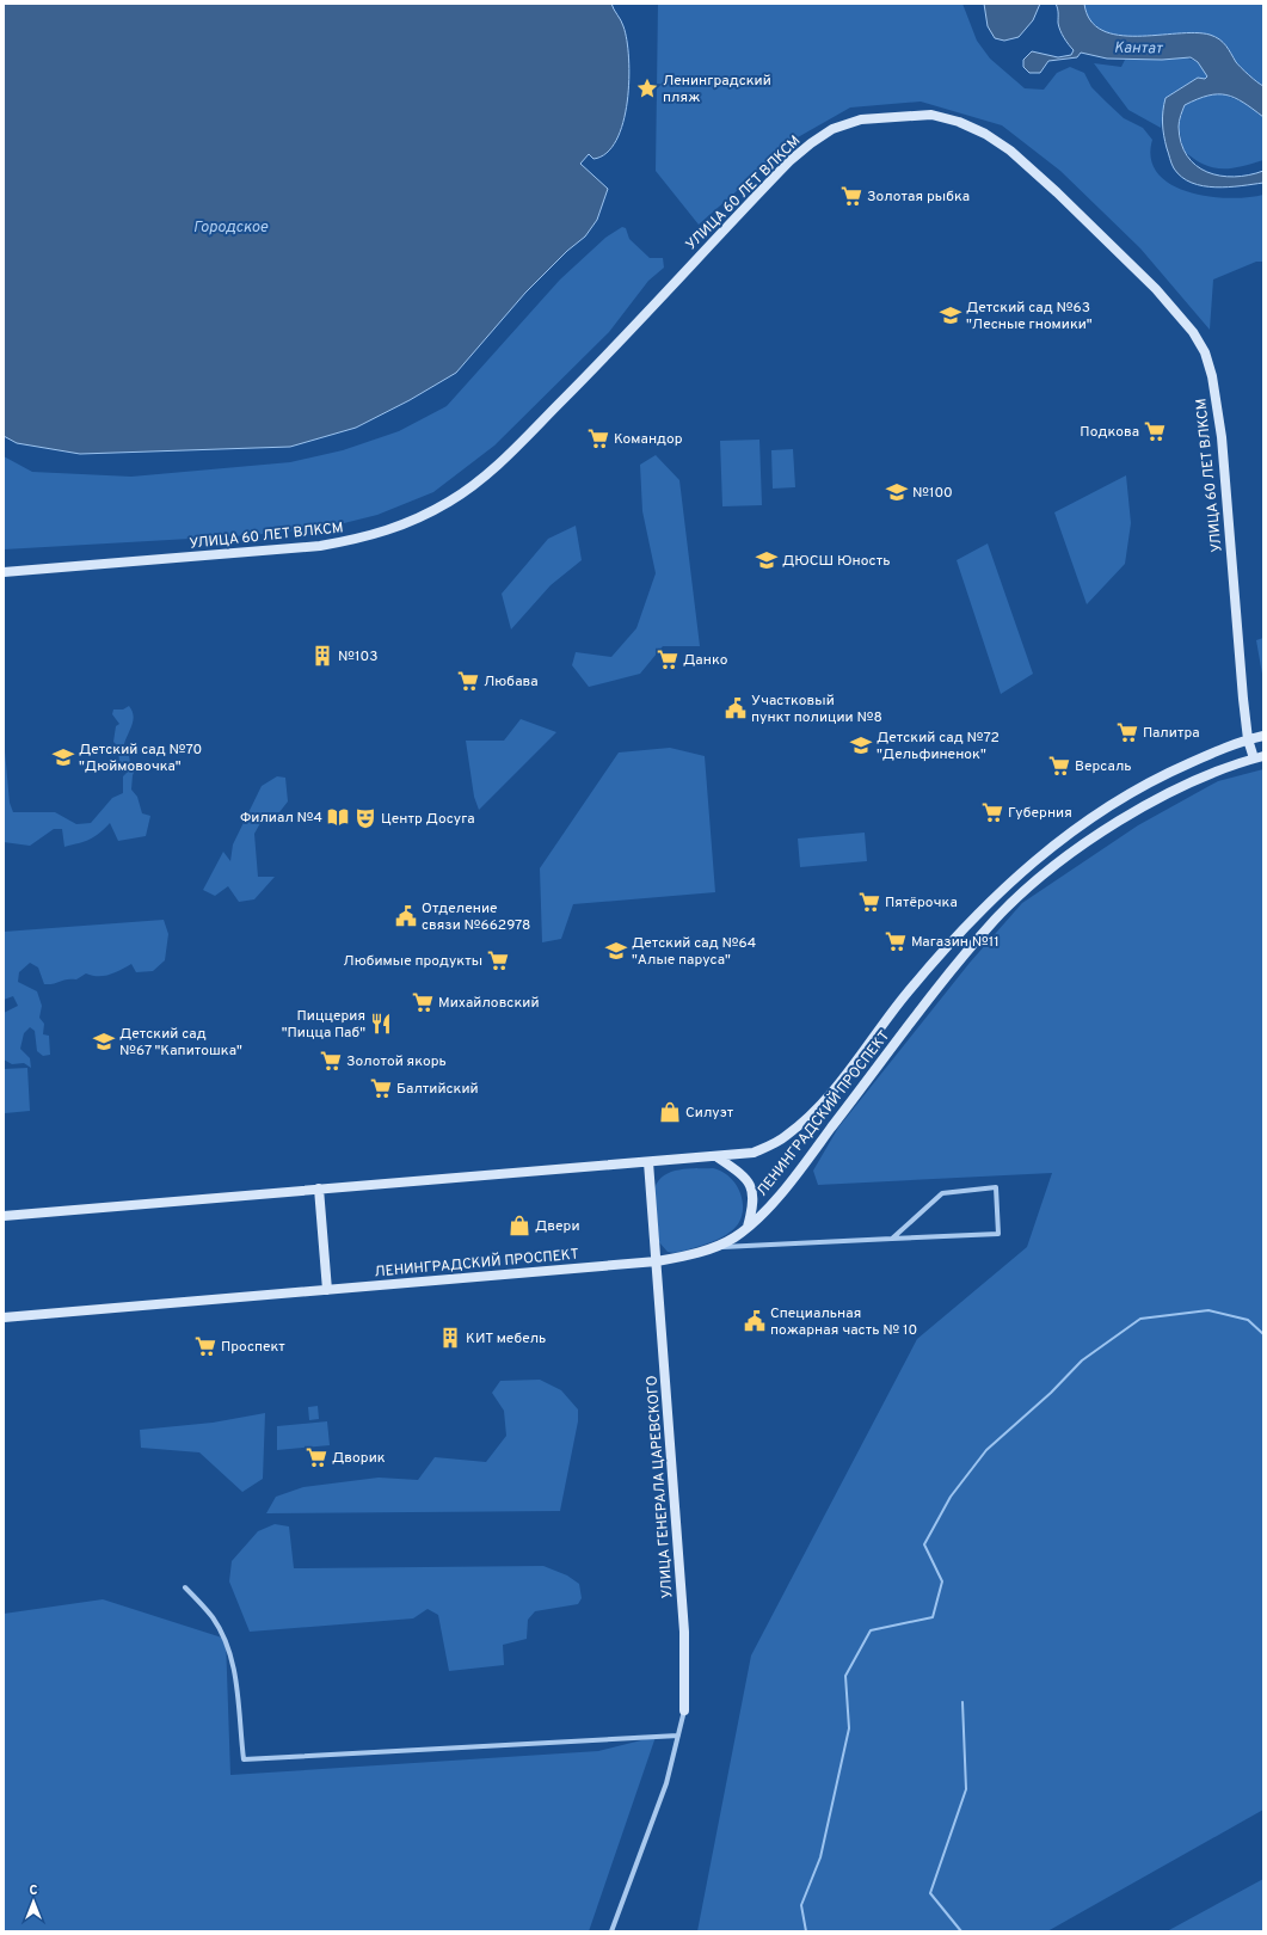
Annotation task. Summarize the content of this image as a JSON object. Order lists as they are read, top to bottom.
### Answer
{
  "streets": {
    "main road": ["УЛИЦА 60 ЛЕТ ВЛКСМ", "ЛЕНИНГРАДСКИЙ ПРОСПЕКТ", "УЛИЦА ГЕНЕРАЛА ЦАРЕВСКОГО"]
  },
  "crossings": [
    ["УЛИЦА 60 ЛЕТ ВЛКСМ", "ЛЕНИНГРАДСКИЙ ПРОСПЕКТ"],
    ["ЛЕНИНГРАДСКИЙ ПРОСПЕКТ", "УЛИЦА ГЕНЕРАЛА ЦАРЕВСКОГО"]
  ],
  "water": ["Кантат", "Городское"],
  "places": {
    "place": ["Ленинградский пляж"],
    "supermarket": [
      "Золотая рыбка",
      "Подкова",
      "Командор",
      "Данко",
      "Любава",
      "Палитра",
      "Версаль",
      "Губерния",
      "Пятёрочка",
      "Магазин №11",
      "Любимые продукты",
      "Михайловский",
      "Золотой якорь",
      "Балтийский",
      "Проспект",
      "Дворик"
    ],
    "school or university": [
      "Детский сад №63 \"Лесные гномики\"",
      "№100",
      "ДЮСШ Юность",
      "Детский сад №72 \"Дельфиненок\"",
      "Детский сад №70 \"Дюймовочка\"",
      "Детский сад №64 \"Алые паруса\"",
      "Детский сад №67 \"Капитошка\""
    ],
    "building": ["№103", "КИТ мебель"],
    "public building": ["Участковый пункт полиции №8", "Отделение связи №662978", "Специальная пожарная часть № 10"],
    "library": ["Филиал №4"],
    "theatre": ["Центр Досуга"],
    "restaurant": ["Пиццерия \"Пицца Паб\""],
    "shop": ["Силуэт", "Двери"]
  },
  "north": "top"
}
